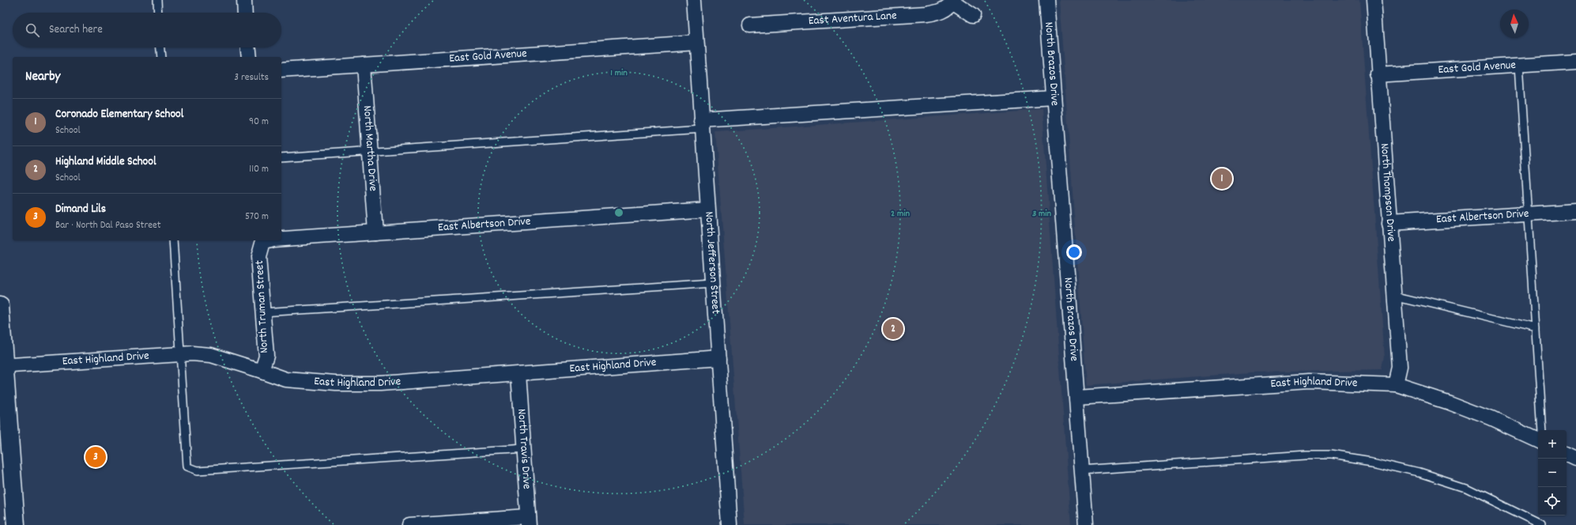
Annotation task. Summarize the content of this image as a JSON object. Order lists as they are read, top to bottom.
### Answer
{
  "streets": {
    "street": [
      "East Aventura Lane",
      "East Gold Avenue",
      "North Brazos Drive",
      "North Martha Drive",
      "North Thompson Drive",
      "East Albertson Drive",
      "North Jefferson Street",
      "North Truman Street",
      "East Highland Drive",
      "North Travis Drive"
    ]
  },
  "crossings": [
    ["East Gold Avenue", "North Martha Drive"],
    ["East Gold Avenue", "North Thompson Drive"],
    ["East Gold Avenue", "North Jefferson Street"],
    ["North Brazos Drive", "East Highland Drive"],
    ["North Martha Drive", "East Albertson Drive"],
    ["North Thompson Drive", "East Albertson Drive"],
    ["North Thompson Drive", "East Highland Drive"],
    ["East Albertson Drive", "North Jefferson Street"],
    ["East Albertson Drive", "North Truman Street"],
    ["North Jefferson Street", "East Highland Drive"],
    ["North Truman Street", "East Highland Drive"],
    ["East Highland Drive", "North Travis Drive"]
  ],
  "north": "top",
  "page": {
    "search": "Search here",
    "heading": ["Nearby", "3 results"],
    "list": [
      {
        "mark": "1",
        "name": "Coronado Elementary School",
        "note": "School",
        "value": "90 m"
      },
      {
        "mark": "2",
        "name": "Highland Middle School",
        "note": "School",
        "value": "110 m"
      },
      {
        "mark": "3",
        "name": "Dimand Lils",
        "note": "Bar · North Dal Paso Street",
        "value": "570 m"
      }
    ],
    "pins": ["1", "2", "3"],
    "map_buttons": ["+", "−"]
  },
  "rings": ["1 min", "2 min", "3 min"]
}
